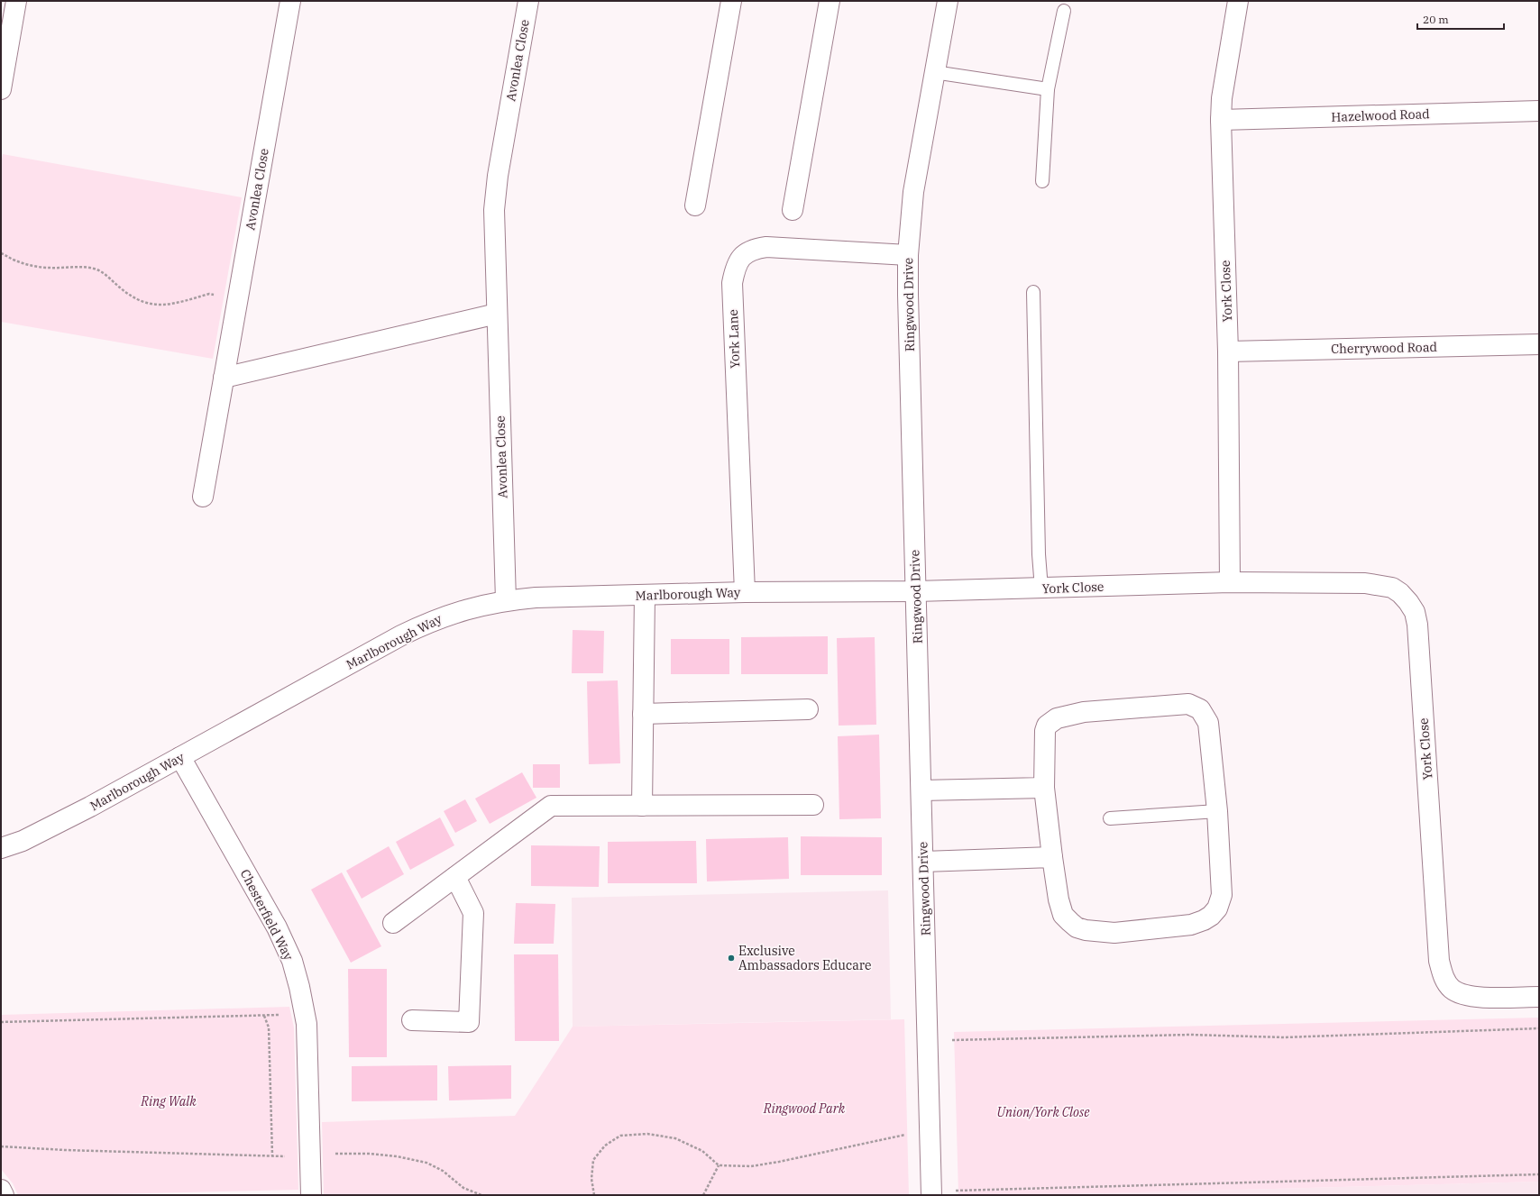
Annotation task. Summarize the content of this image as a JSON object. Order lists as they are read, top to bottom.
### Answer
{
  "streets": {
    "street": [
      "Avonlea Close",
      "Hazelwood Road",
      "York Close",
      "Ringwood Drive",
      "York Lane",
      "Cherrywood Road",
      "Marlborough Way",
      "Chesterfield Way"
    ]
  },
  "crossings": [
    ["Avonlea Close", "Marlborough Way"],
    ["Hazelwood Road", "York Close"],
    ["York Close", "Ringwood Drive"],
    ["York Close", "Cherrywood Road"],
    ["York Close", "Marlborough Way"],
    ["Ringwood Drive", "York Lane"],
    ["Ringwood Drive", "Marlborough Way"],
    ["York Lane", "Marlborough Way"],
    ["Marlborough Way", "Chesterfield Way"]
  ],
  "parks": ["Ring Walk", "Ringwood Park", "Union/York Close"],
  "places": ["Exclusive Ambassadors Educare"],
  "scale_bar": "20 m"
}
